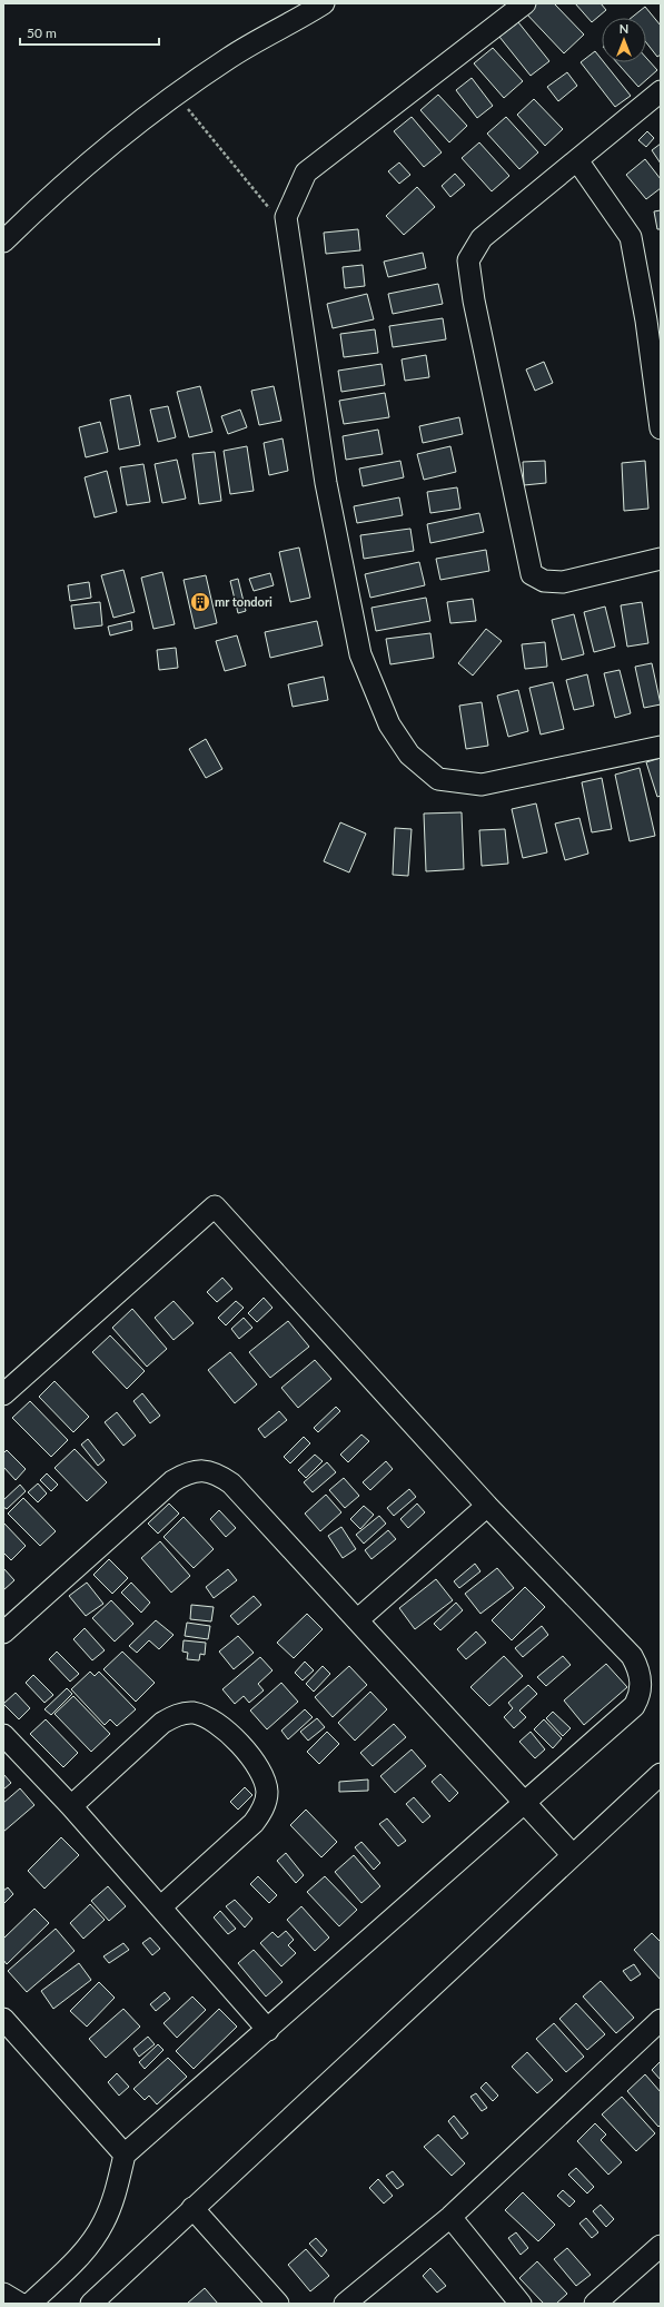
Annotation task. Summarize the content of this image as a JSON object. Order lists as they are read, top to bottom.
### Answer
{
  "places": {
    "building": ["mr tondori"]
  },
  "scale_bar": "50 m",
  "north": "top"
}
